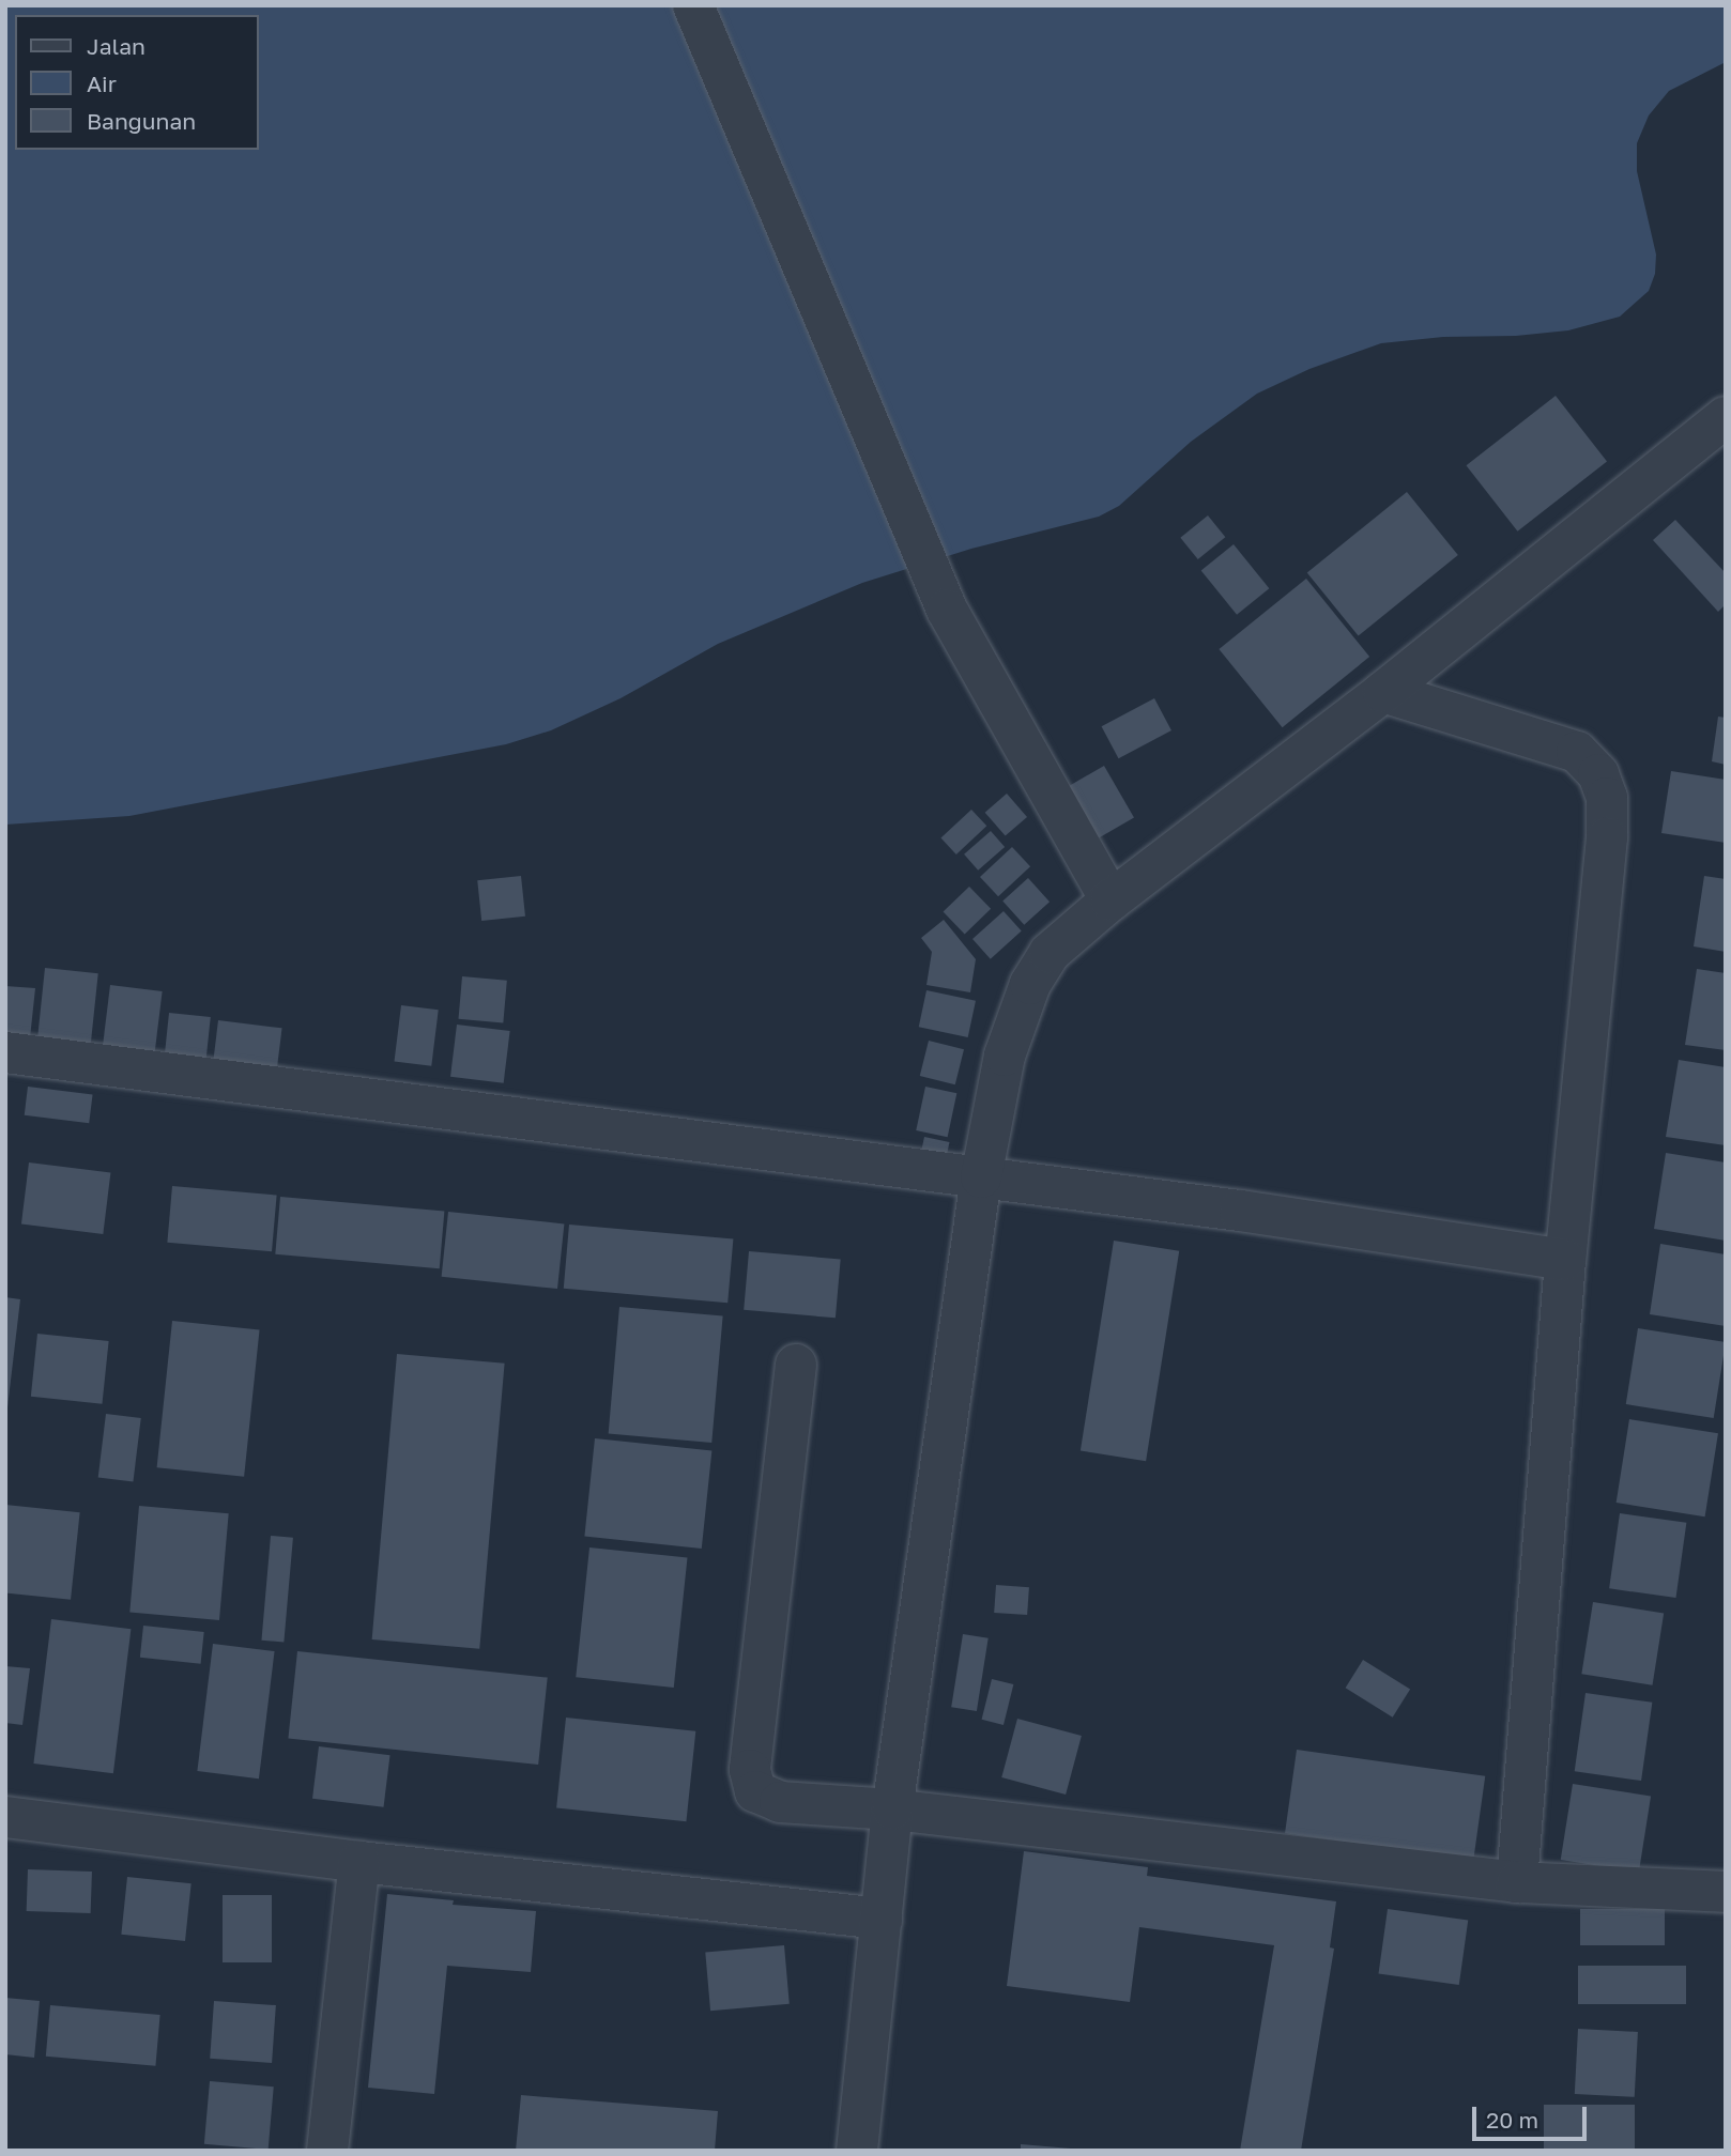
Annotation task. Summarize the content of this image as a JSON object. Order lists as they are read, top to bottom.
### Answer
{
  "legend": ["Jalan", "Air", "Bangunan"],
  "scale_bar": "20 m"
}
